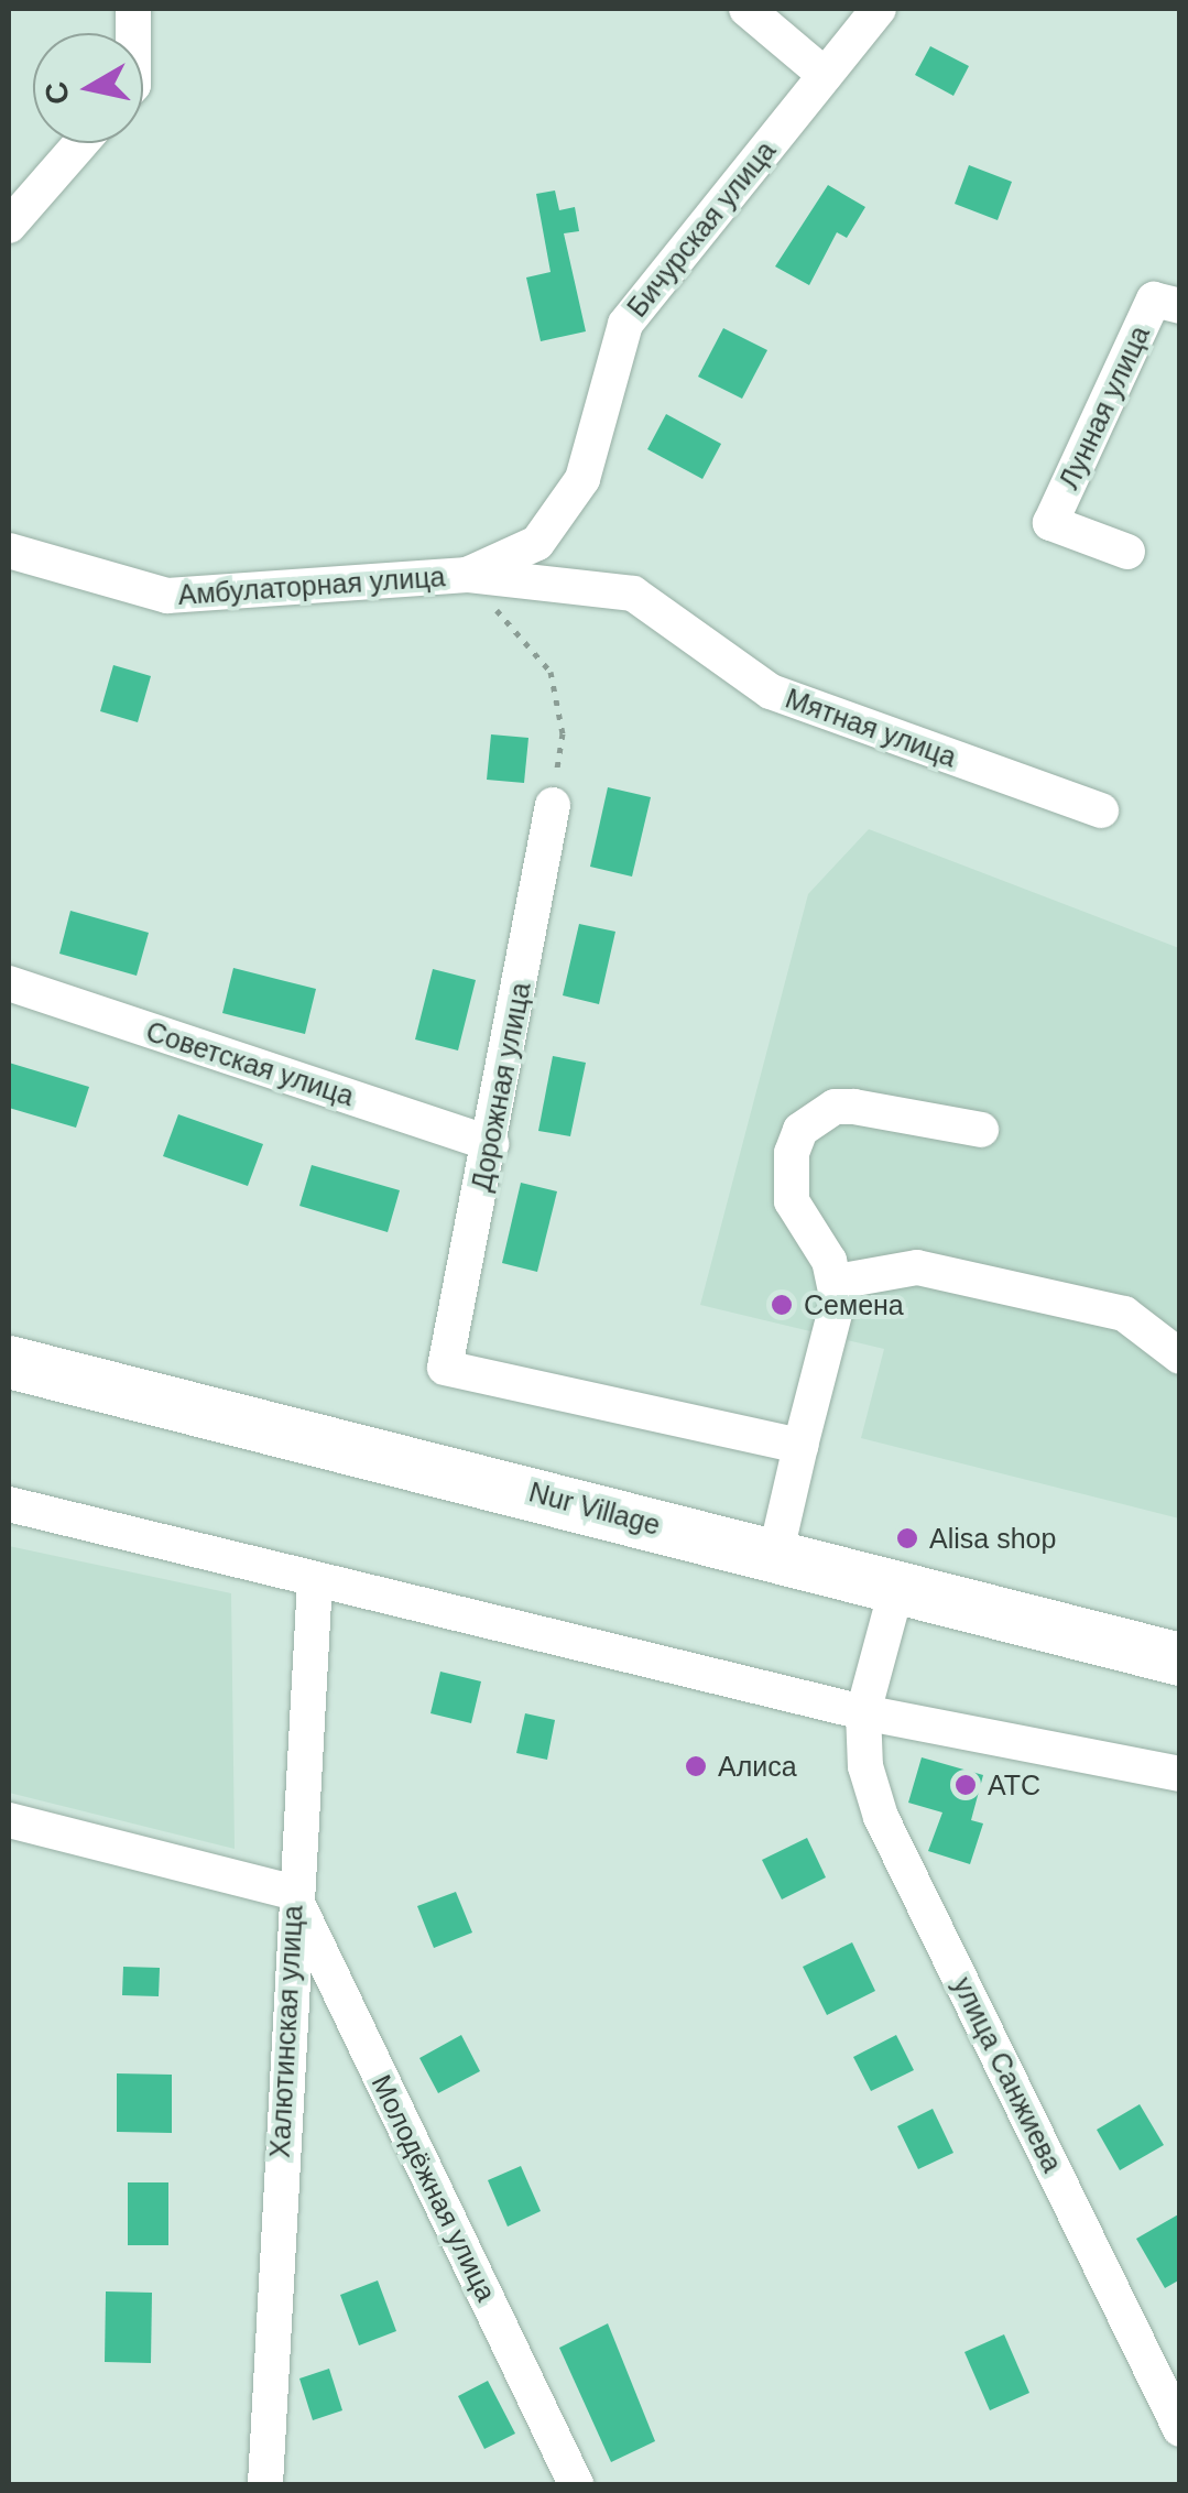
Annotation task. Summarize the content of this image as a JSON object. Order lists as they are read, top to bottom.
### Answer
{
  "streets": {
    "highway": ["Nur Village"],
    "street": [
      "Бичурская улица",
      "Лунная улица",
      "Амбулаторная улица",
      "Мятная улица",
      "Советская улица",
      "Дорожная улица",
      "Халютинская улица",
      "улица Санжиева",
      "Молодёжная улица"
    ]
  },
  "crossings": [
    ["Бичурская улица", "Амбулаторная улица"],
    ["Амбулаторная улица", "Мятная улица"],
    ["Советская улица", "Дорожная улица"],
    ["Nur Village", "улица Санжиева"],
    ["Халютинская улица", "Молодёжная улица"]
  ],
  "places": [
    "Семена",
    "Alisa shop",
    "Алиса",
    "АТС"
  ],
  "north": "left"
}
